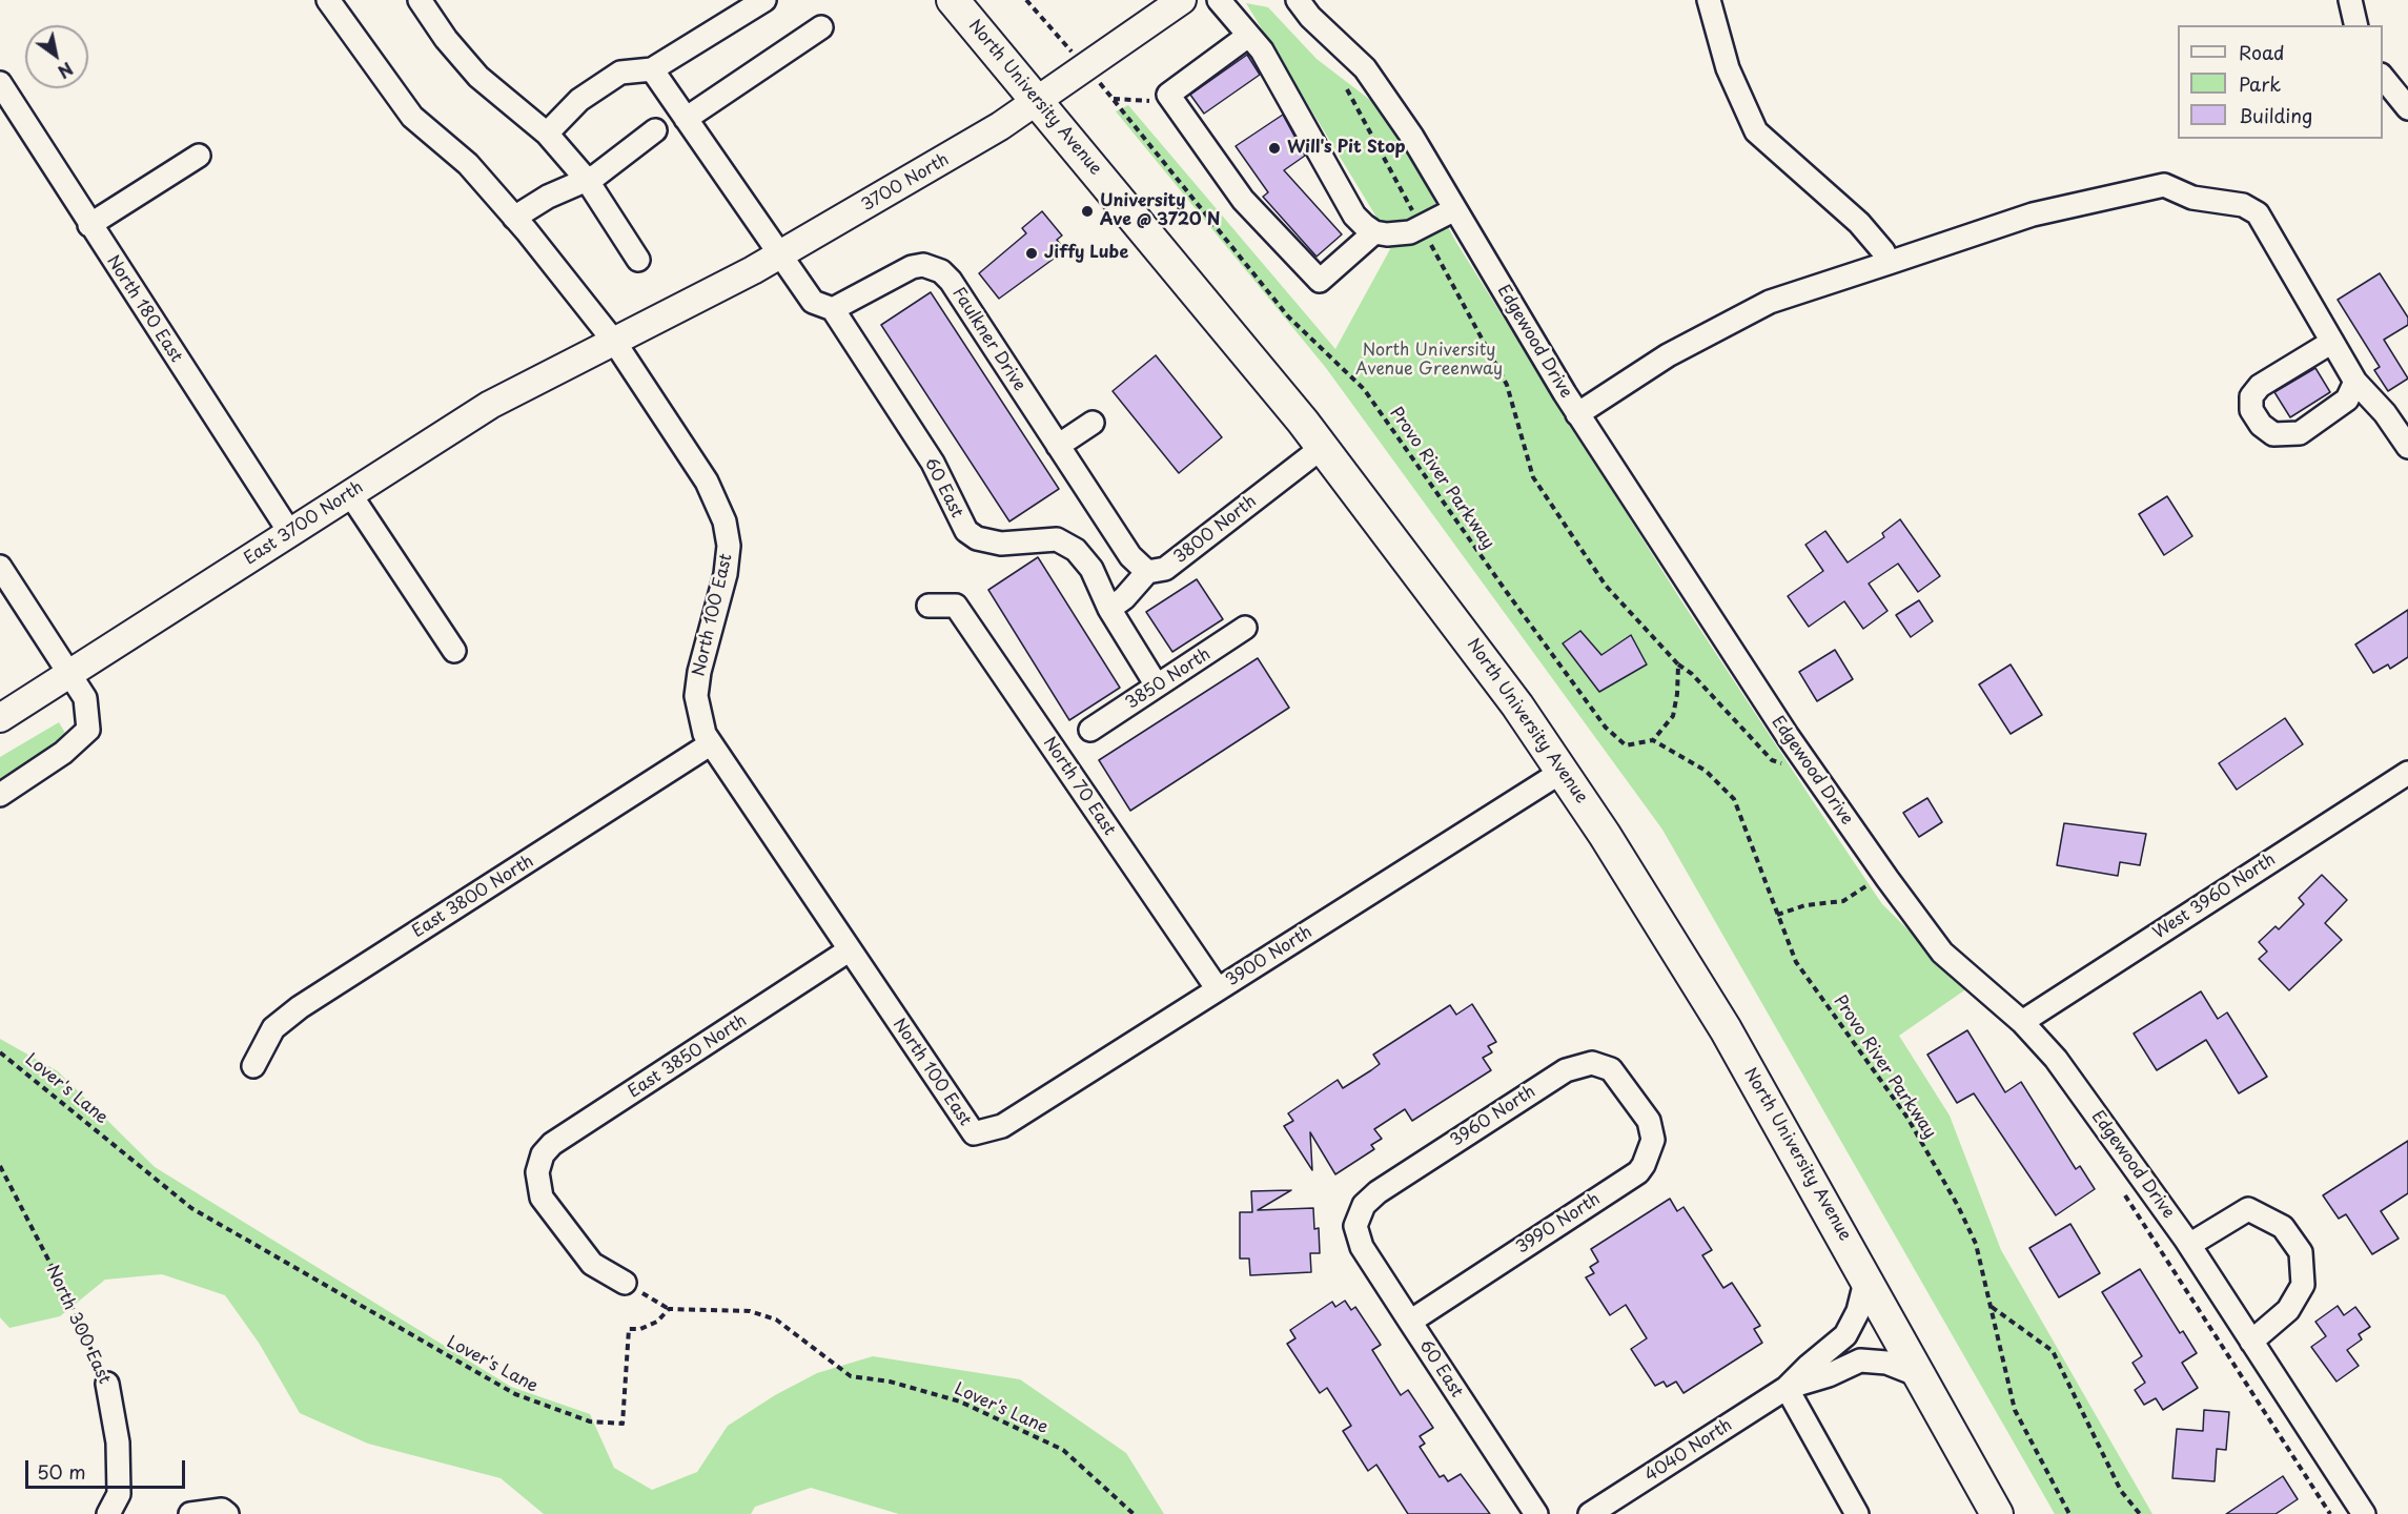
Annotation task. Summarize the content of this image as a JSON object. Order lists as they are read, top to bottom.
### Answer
{
  "streets": {
    "highway": ["North University Avenue"],
    "main road": ["3700 North", "East 3700 North"],
    "street": [
      "North 180 East",
      "Faulkner Drive",
      "Edgewood Drive",
      "60 East",
      "3800 North",
      "North 100 East",
      "3850 North",
      "North 70 East",
      "East 3800 North",
      "West 3960 North",
      "3900 North",
      "East 3850 North",
      "3960 North",
      "3990 North",
      "North 300 East",
      "4040 North"
    ],
    "path": ["Provo River Parkway", "Lover's Lane"]
  },
  "crossings": [
    ["North University Avenue", "3700 North"],
    ["North University Avenue", "3800 North"],
    ["North University Avenue", "3900 North"],
    ["North University Avenue", "4040 North"],
    ["3700 North", "East 3700 North"],
    ["3700 North", "North 100 East"],
    ["North 180 East", "East 3700 North"],
    ["Faulkner Drive", "60 East"],
    ["Faulkner Drive", "3800 North"],
    ["Edgewood Drive", "West 3960 North"],
    ["60 East", "3800 North"],
    ["60 East", "3850 North"],
    ["60 East", "3960 North"],
    ["60 East", "3990 North"],
    ["East 3700 North", "North 100 East"],
    ["North 100 East", "East 3800 North"],
    ["North 100 East", "3900 North"],
    ["North 100 East", "East 3850 North"],
    ["North 70 East", "3900 North"],
    ["3960 North", "3990 North"]
  ],
  "parks": ["North University Avenue Greenway"],
  "places": ["Will's Pit Stop", "University Ave @ 3720 N", "Jiffy Lube"],
  "legend": ["Road", "Park", "Building"],
  "scale_bar": "50 m",
  "north": "bottom right"
}
